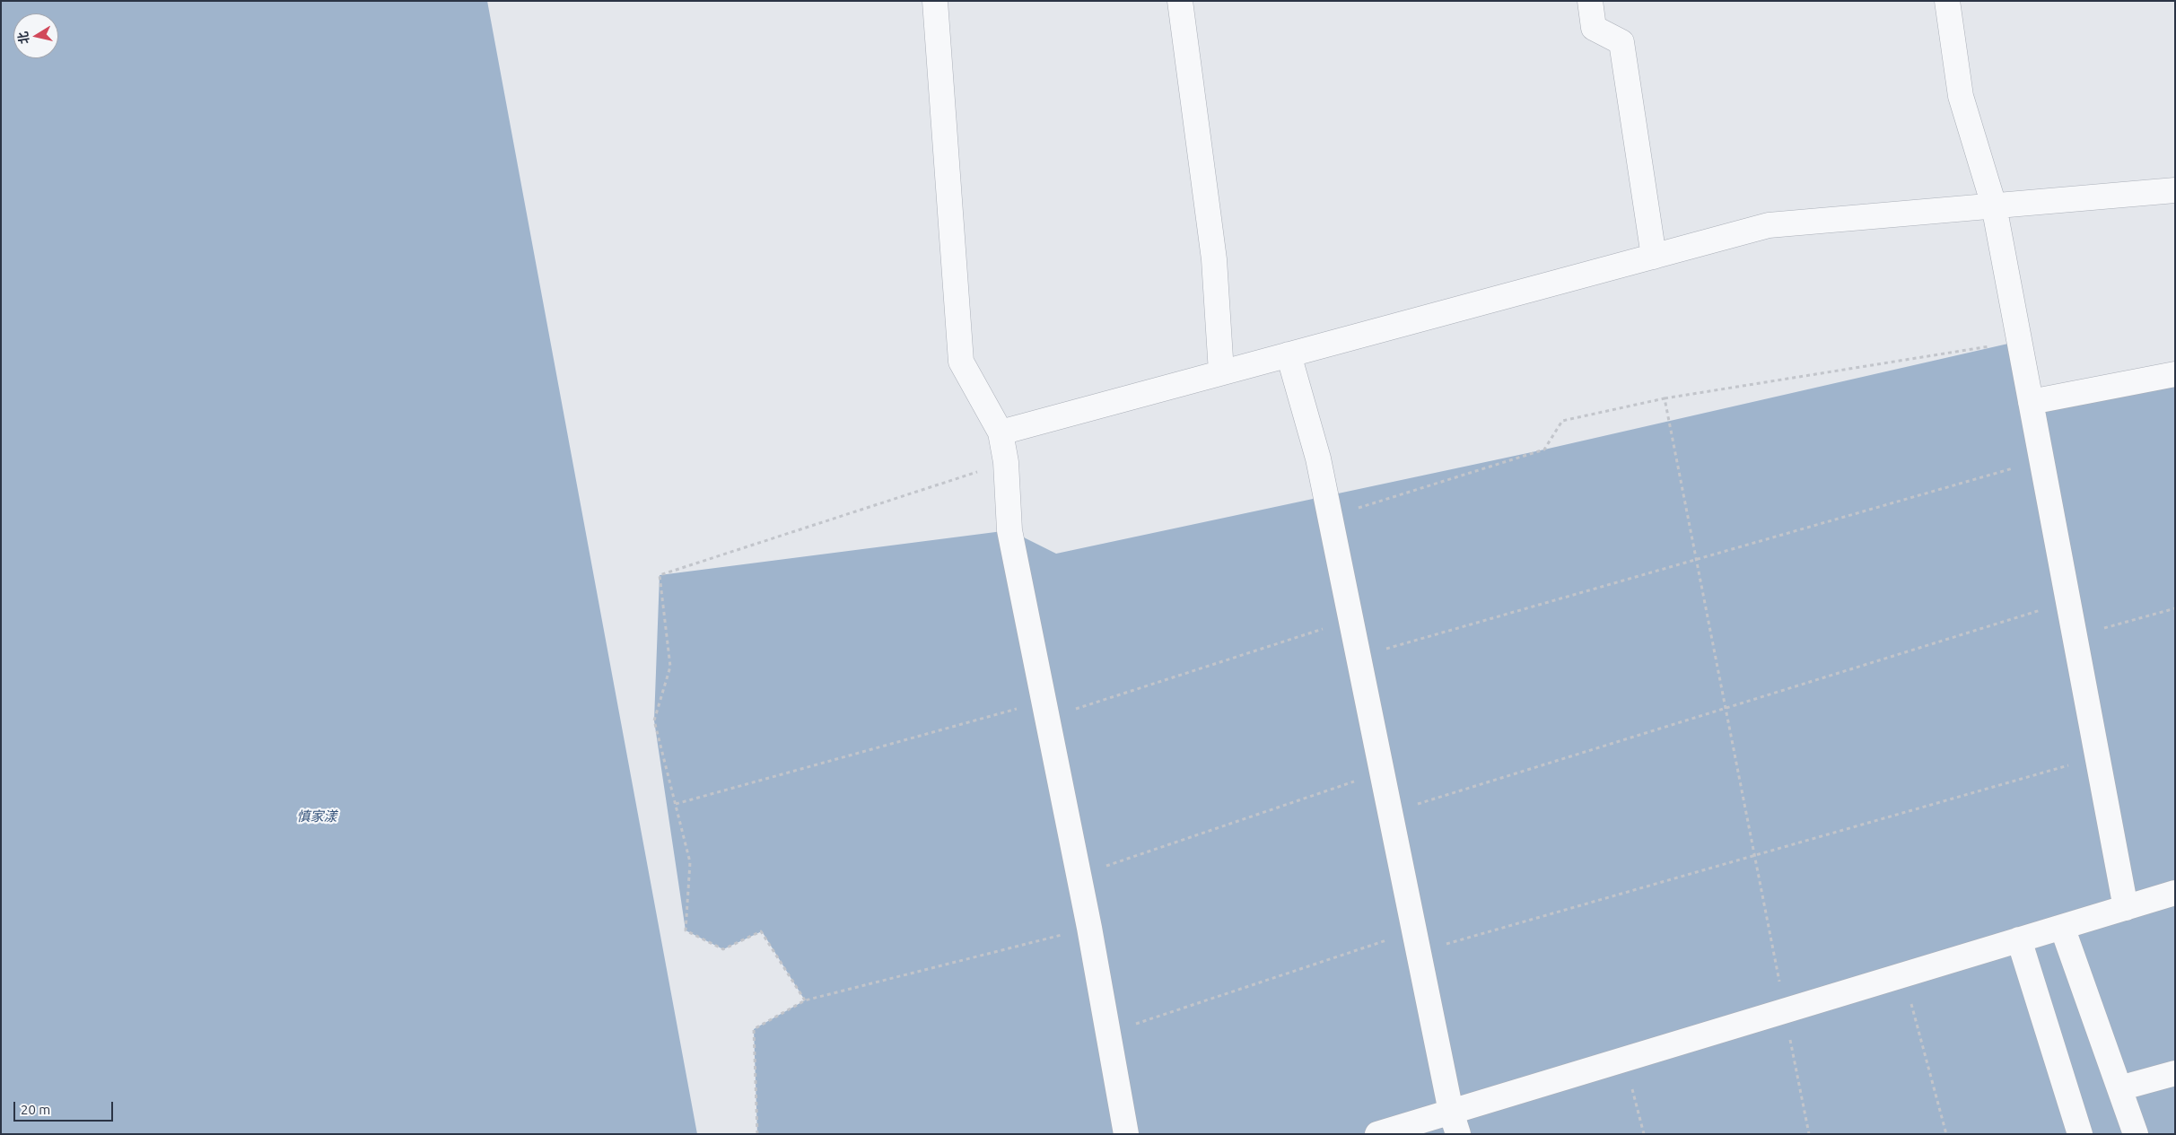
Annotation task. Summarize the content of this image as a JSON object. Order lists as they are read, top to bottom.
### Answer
{
  "water": ["慎家漾"],
  "scale_bar": "20 m",
  "north": "left"
}
